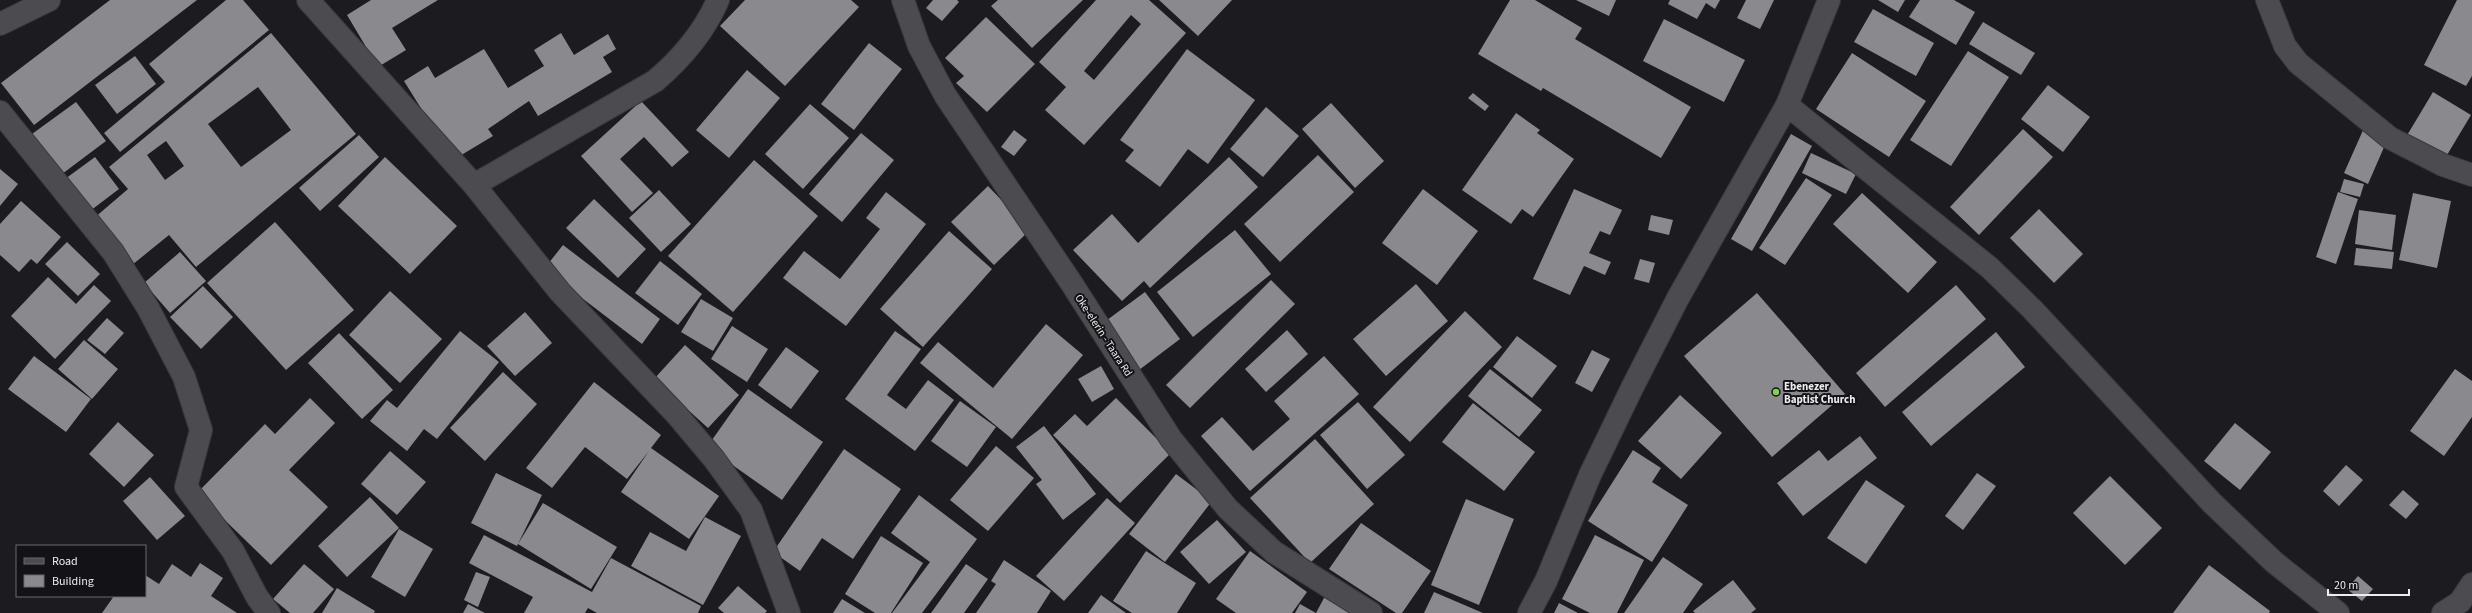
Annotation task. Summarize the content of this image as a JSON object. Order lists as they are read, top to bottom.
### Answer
{
  "streets": {
    "street": ["Oke-elerin - Taara Rd"]
  },
  "places": ["Ebenezer Baptist Church"],
  "legend": ["Road", "Building"],
  "scale_bar": "20 m"
}
